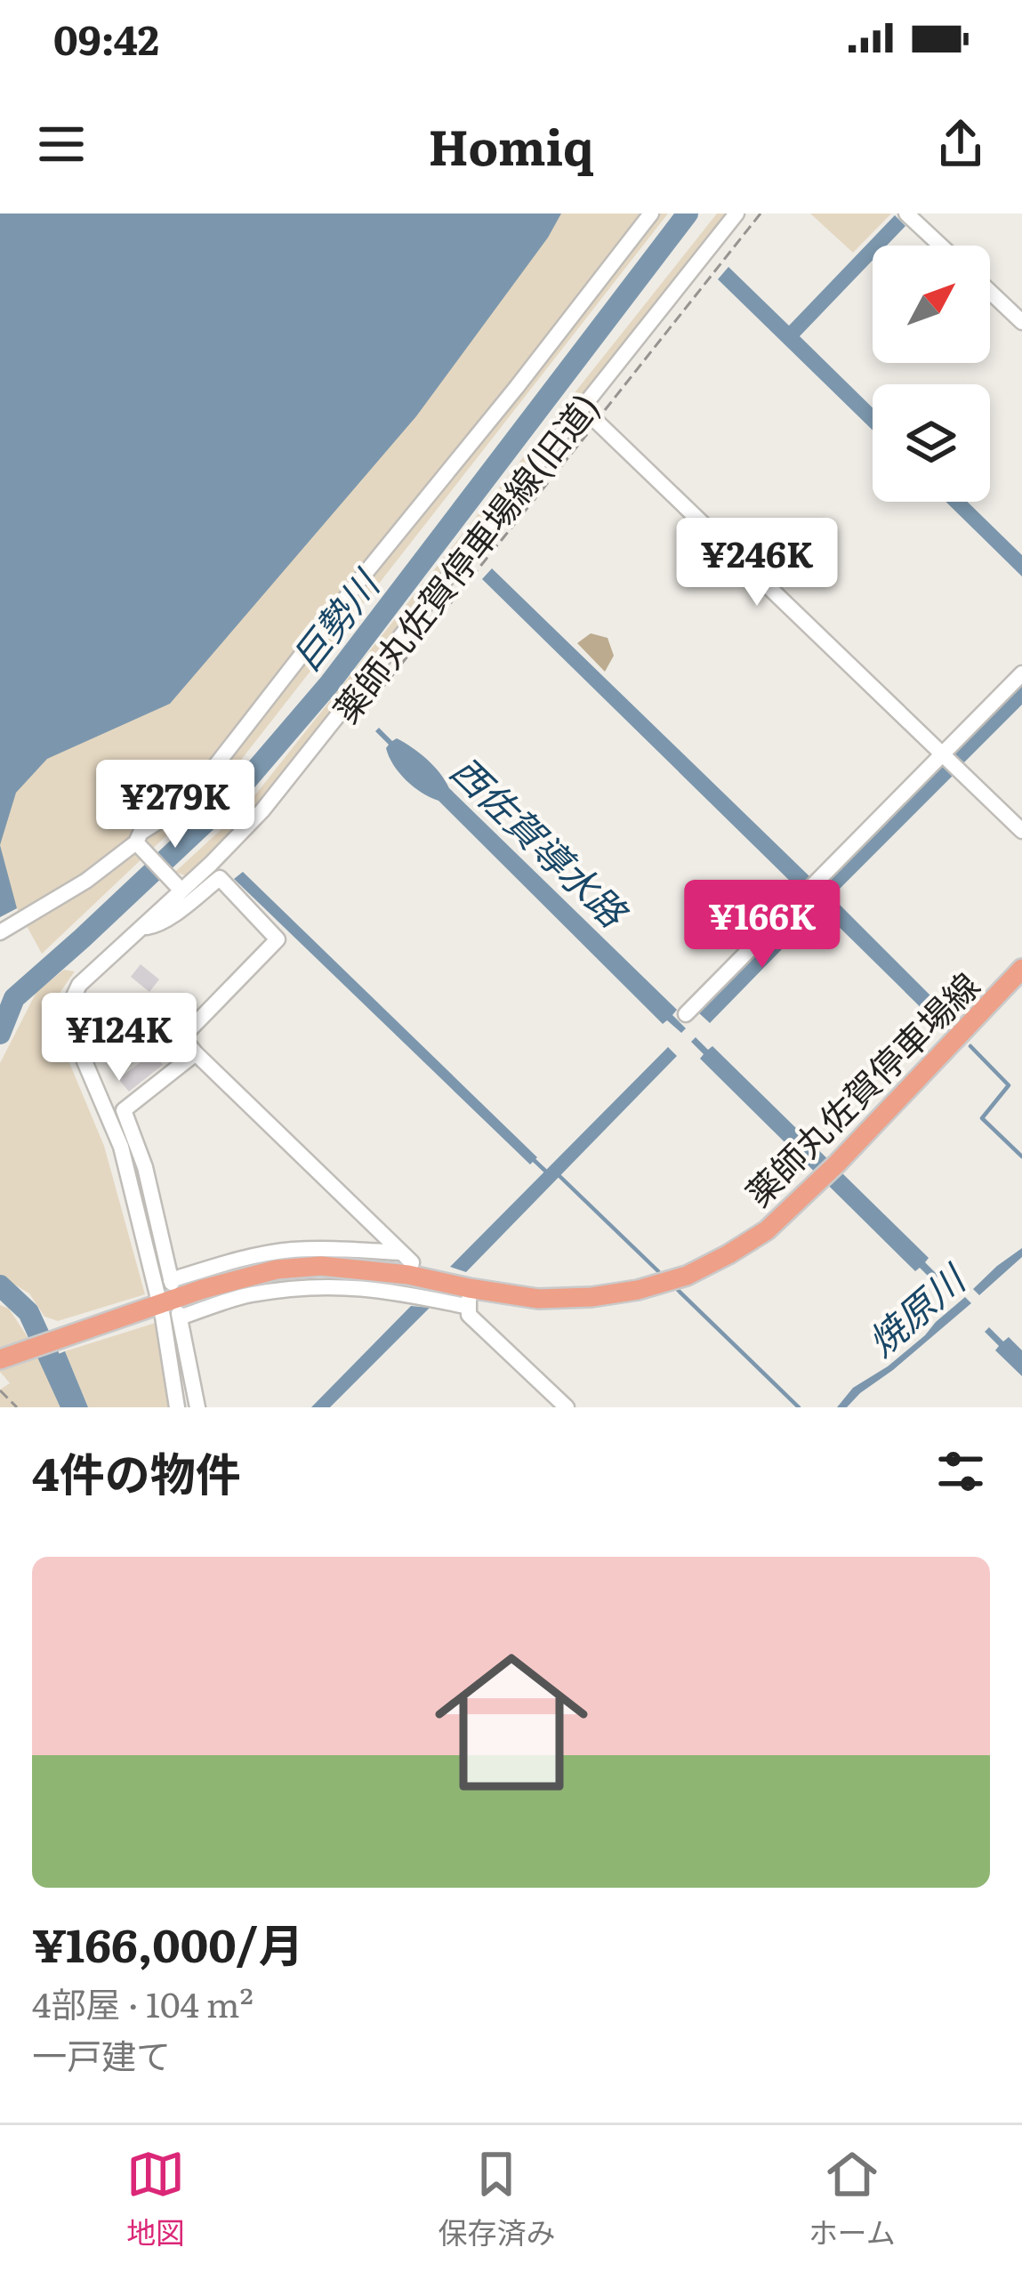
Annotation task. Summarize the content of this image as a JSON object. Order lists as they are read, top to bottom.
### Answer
{
  "streets": {
    "main road": ["薬師丸佐賀停車場線"],
    "street": ["薬師丸佐賀停車場線(旧道)"]
  },
  "crossings": [
    ["薬師丸佐賀停車場線(旧道)", "薬師丸佐賀停車場線"]
  ],
  "water": ["巨勢川", "西佐賀導水路", "焼原川"],
  "north": "top right",
  "page": {
    "status": "09:42",
    "header": "Homiq",
    "price": [
      "¥246K",
      "¥279K",
      "¥166K",
      "¥124K"
    ],
    "heading": "4件の物件",
    "list": [
      {
        "name": "¥166,000/月",
        "note": "4部屋 · 104 m² · 一戸建て"
      }
    ],
    "tabs": ["地図", "保存済み", "ホーム"]
  }
}
